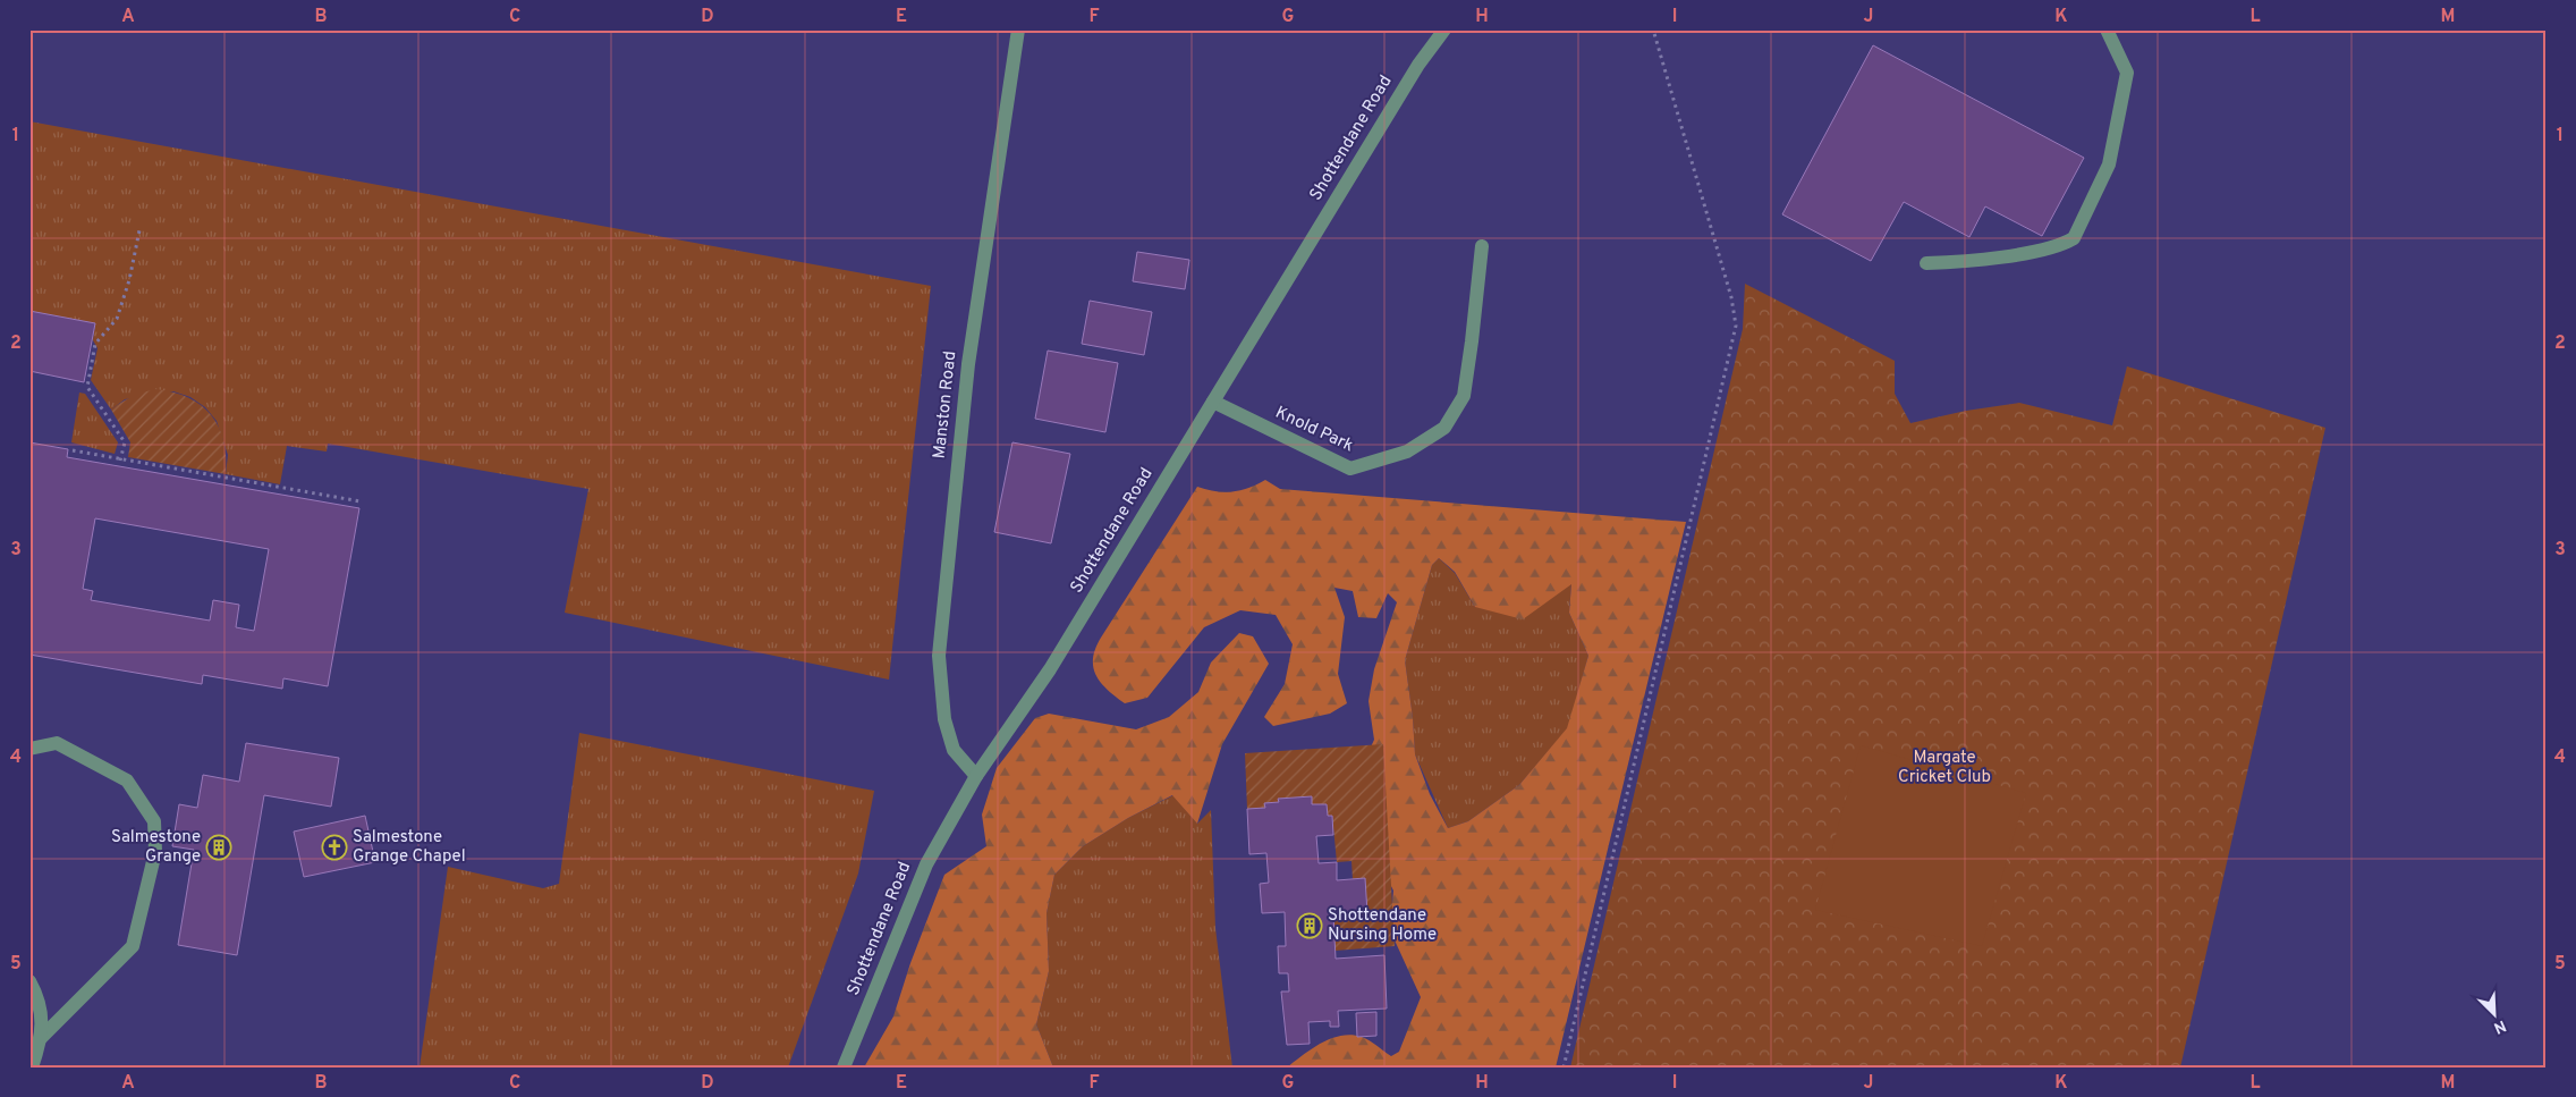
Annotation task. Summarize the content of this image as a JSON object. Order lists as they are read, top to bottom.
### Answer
{
  "streets": {
    "street": ["Shottendane Road", "Manston Road", "Knold Park"]
  },
  "crossings": [
    ["Shottendane Road", "Manston Road"],
    ["Shottendane Road", "Knold Park"]
  ],
  "parks": ["Margate Cricket Club"],
  "places": {
    "building": ["Salmestone Grange", "Shottendane Nursing Home"],
    "church": ["Salmestone Grange Chapel"]
  },
  "north": "bottom right",
  "grid": {
    "columns": [
      "A",
      "B",
      "C",
      "D",
      "E",
      "F",
      "G",
      "H",
      "I",
      "J",
      "K",
      "L",
      "M"
    ],
    "rows": [
      "1",
      "2",
      "3",
      "4",
      "5"
    ]
  }
}
